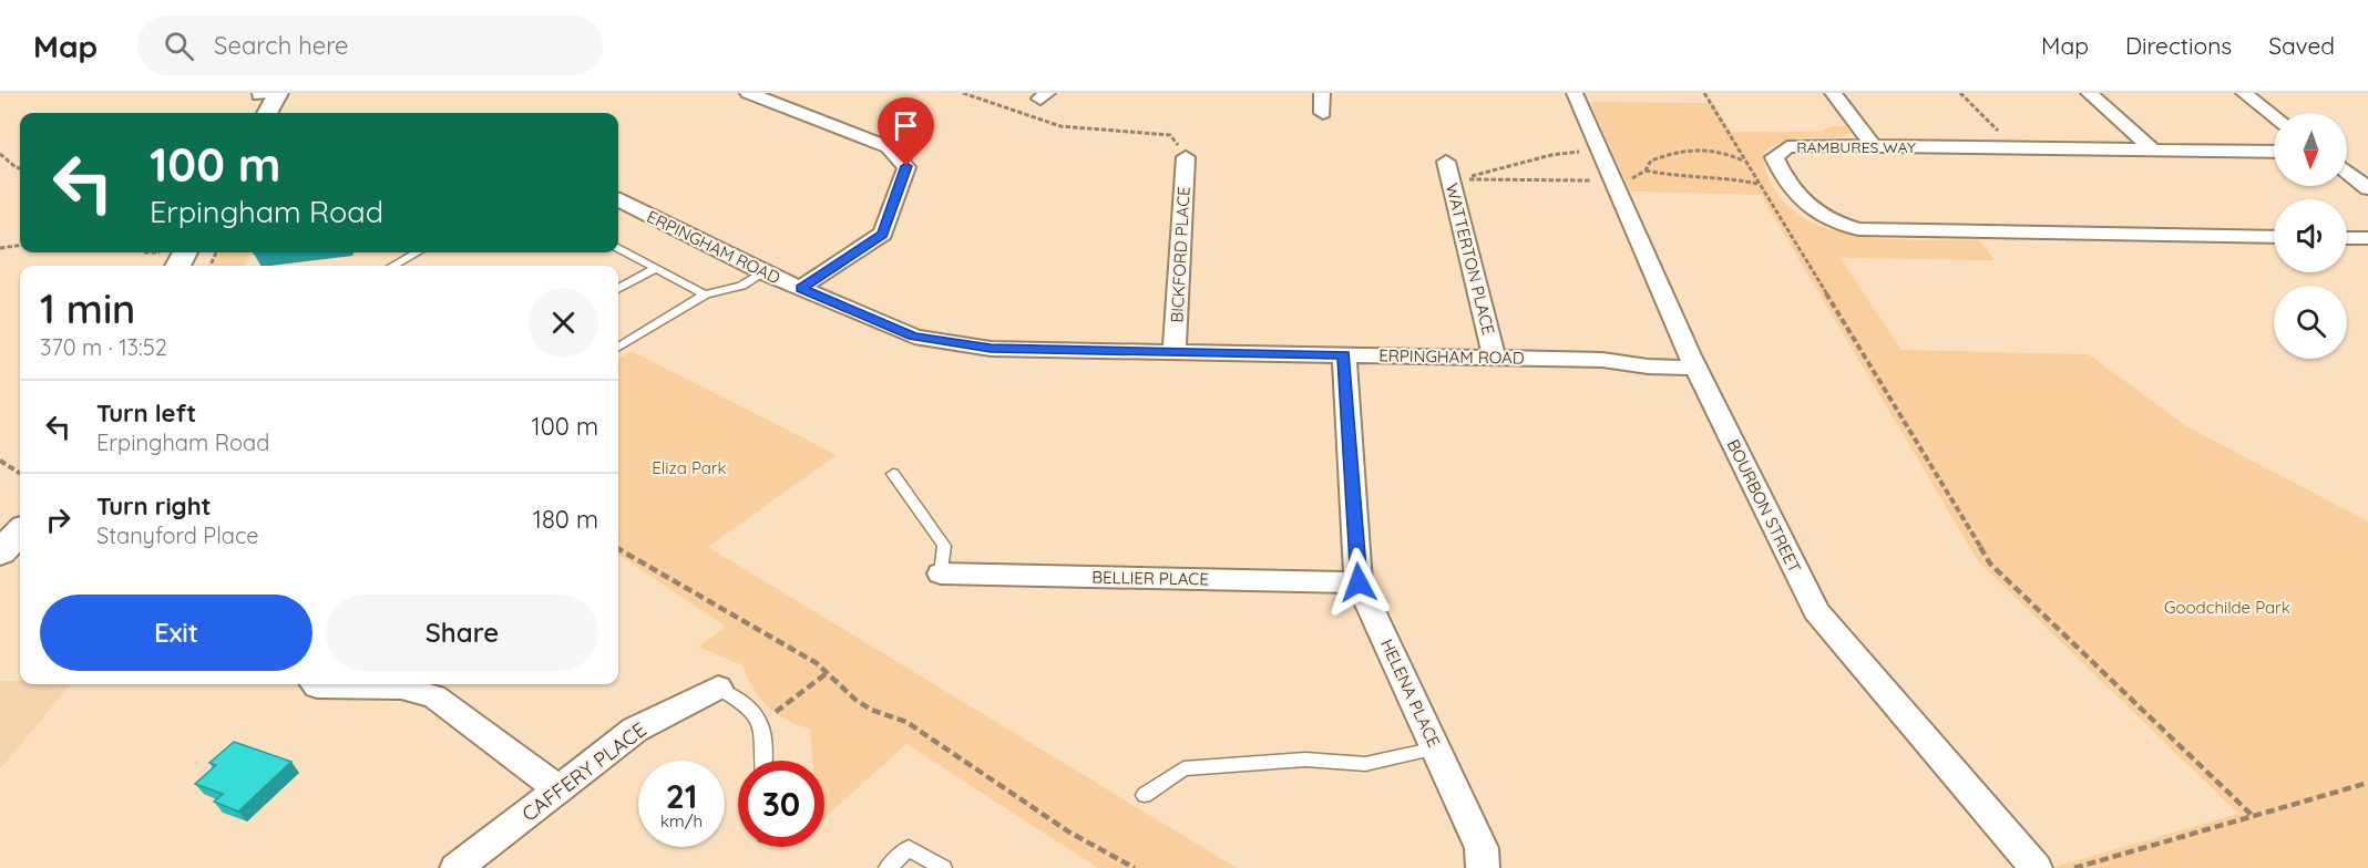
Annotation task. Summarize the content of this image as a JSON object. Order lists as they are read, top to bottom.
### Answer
{
  "streets": {
    "street": [
      "RAMBURES WAY",
      "ERPINGHAM ROAD",
      "BICKFORD PLACE",
      "WATTERTON PLACE",
      "BOURBON STREET",
      "BELLIER PLACE",
      "HELENA PLACE",
      "CAFFERY PLACE"
    ]
  },
  "crossings": [
    ["ERPINGHAM ROAD", "BICKFORD PLACE"],
    ["ERPINGHAM ROAD", "WATTERTON PLACE"],
    ["ERPINGHAM ROAD", "BOURBON STREET"],
    ["ERPINGHAM ROAD", "HELENA PLACE"],
    ["BELLIER PLACE", "HELENA PLACE"]
  ],
  "parks": ["Eliza Park", "Goodchilde Park"],
  "north": "bottom",
  "page": {
    "header": "Map",
    "search": "Search here",
    "nav": ["Map", "Directions", "Saved"],
    "turn": ["100 m", "Erpingham Road"],
    "heading": ["1 min", "370 m · 13:52"],
    "list": [
      {
        "name": "Turn left",
        "note": "Erpingham Road",
        "value": "100 m"
      },
      {
        "name": "Turn right",
        "note": "Stanyford Place",
        "value": "180 m"
      }
    ],
    "buttons": ["Exit", "Share"],
    "speed": "21 km/h",
    "limit": "30"
  }
}
